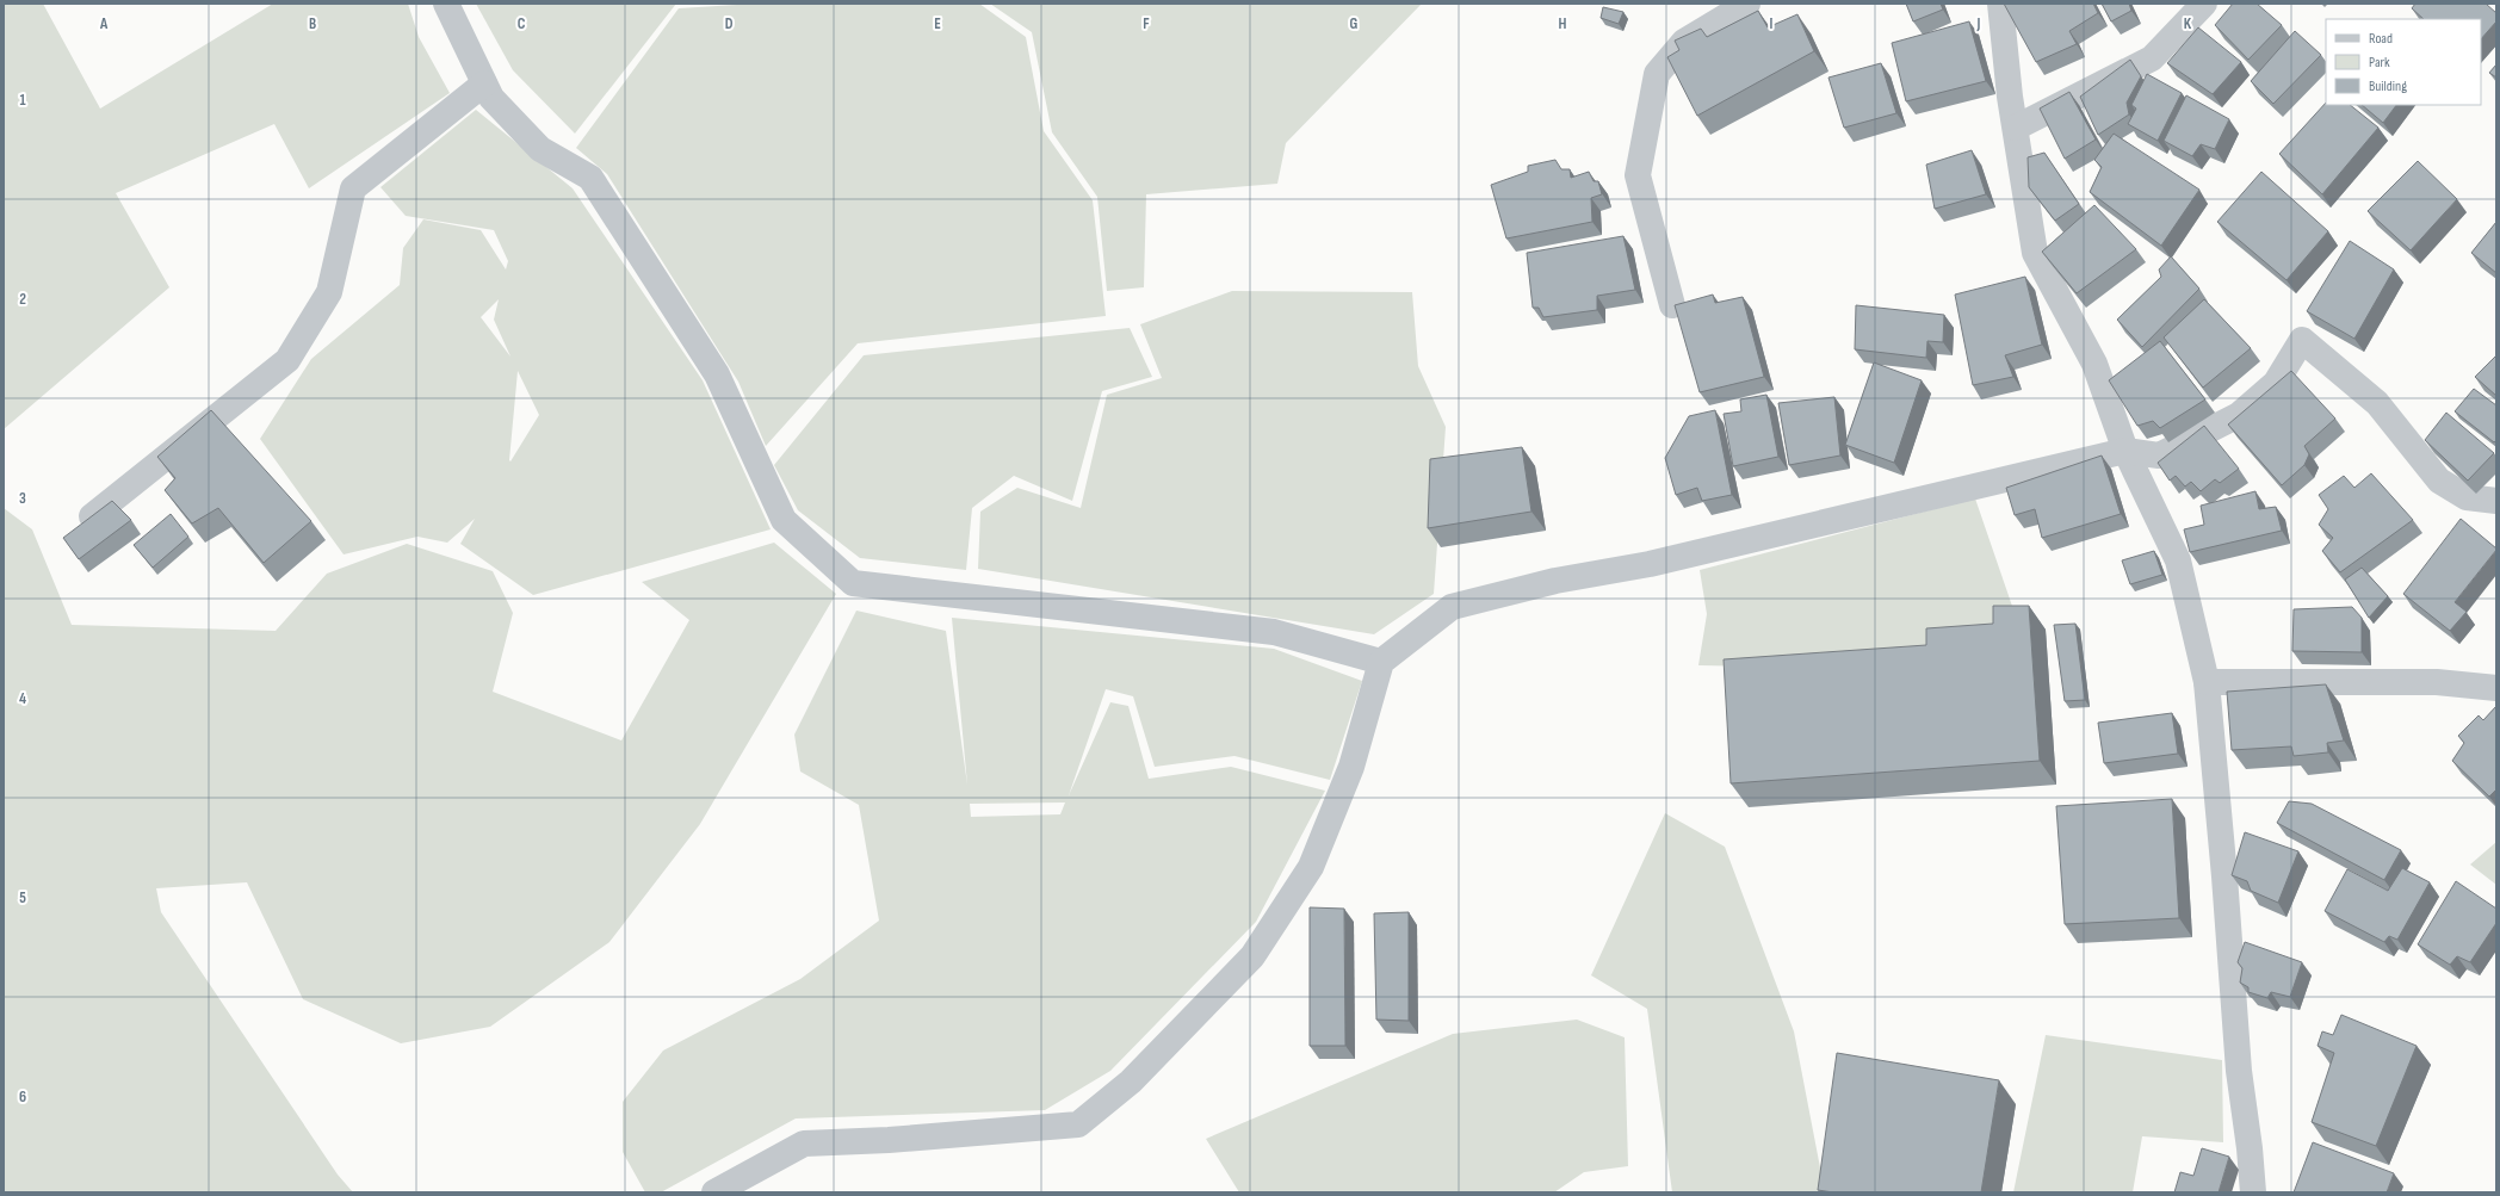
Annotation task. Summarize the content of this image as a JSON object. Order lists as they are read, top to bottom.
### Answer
{
  "legend": ["Road", "Park", "Building"],
  "grid": {
    "columns": [
      "A",
      "B",
      "C",
      "D",
      "E",
      "F",
      "G",
      "H",
      "I",
      "J",
      "K"
    ],
    "rows": [
      "1",
      "2",
      "3",
      "4",
      "5",
      "6"
    ]
  }
}
